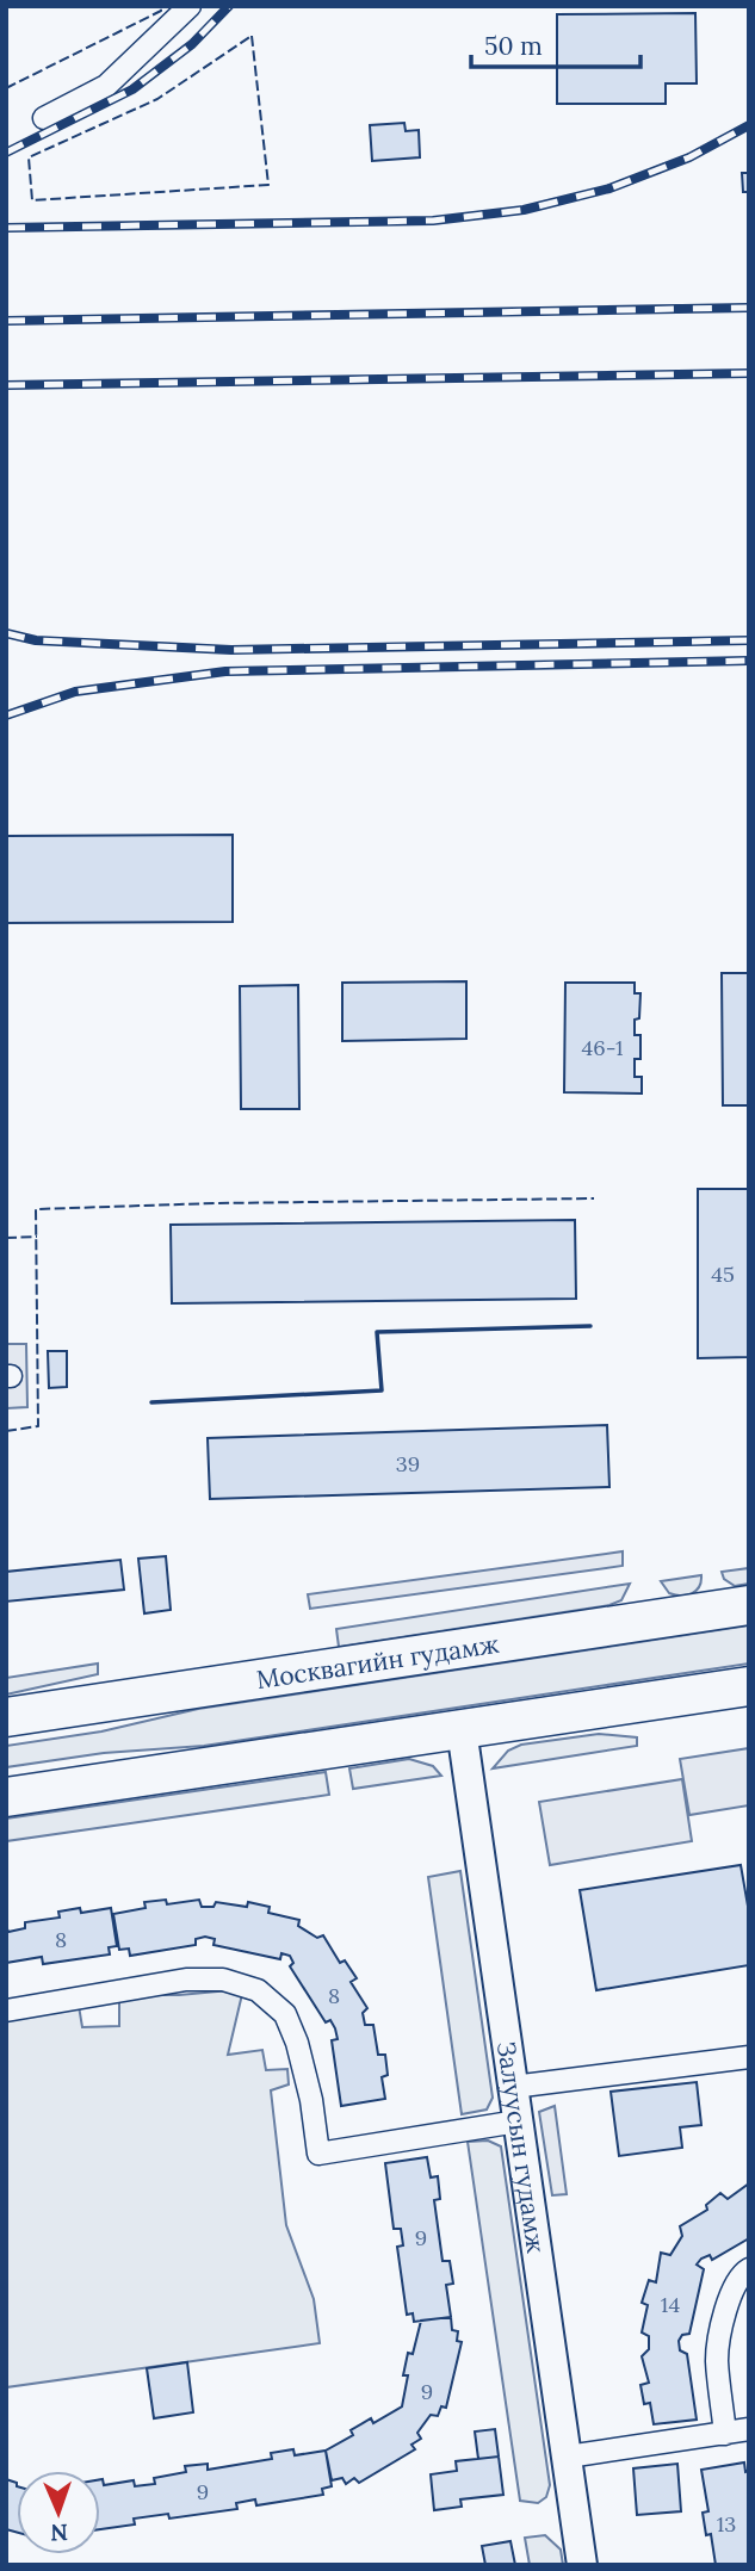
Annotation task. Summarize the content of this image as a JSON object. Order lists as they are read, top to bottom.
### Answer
{
  "streets": {
    "highway": ["Москвагийн гудамж"],
    "street": ["Залуусын гудамж"]
  },
  "house_numbers": [
    "46-1",
    "45",
    "39",
    "8",
    "8",
    "9",
    "14",
    "9",
    "9",
    "13"
  ],
  "scale_bar": "50 m",
  "north": "bottom"
}
